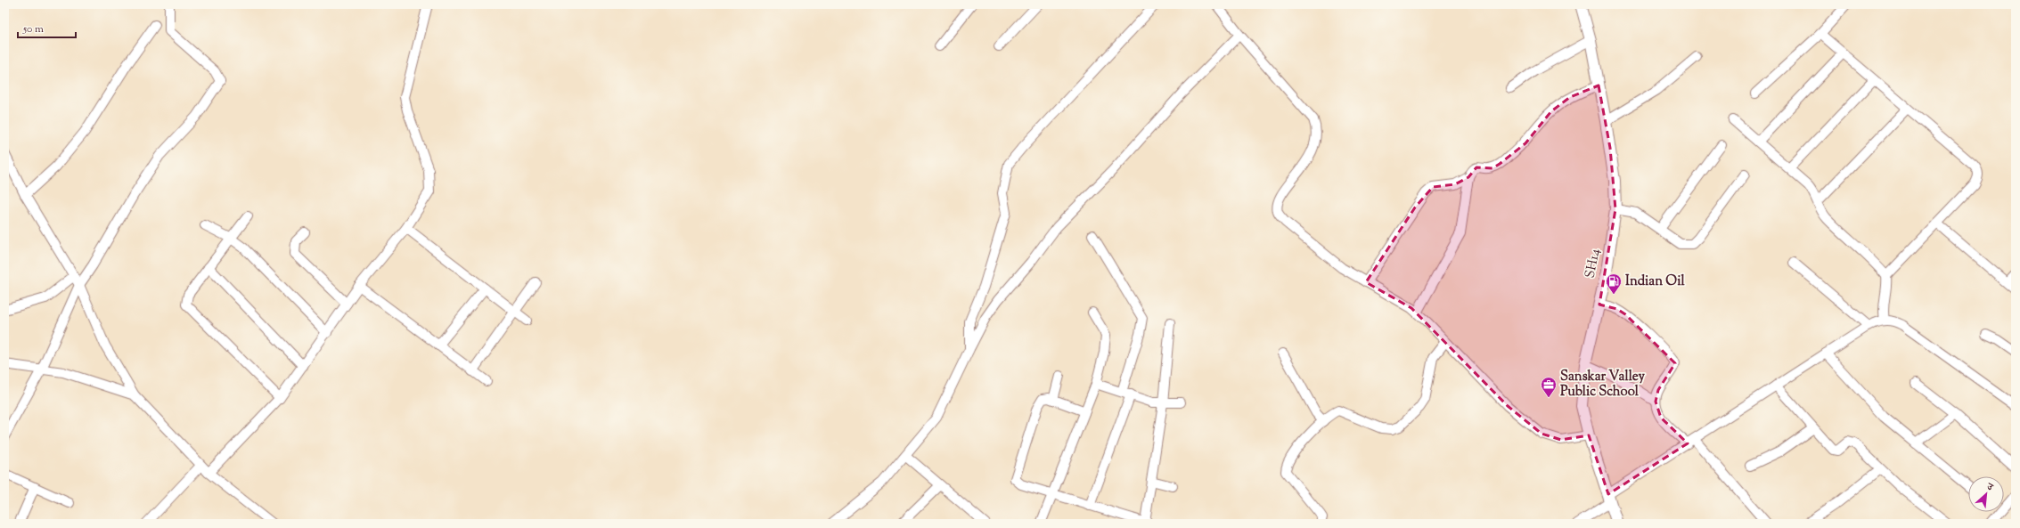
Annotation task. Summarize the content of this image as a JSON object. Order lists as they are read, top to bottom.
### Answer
{
  "streets": {
    "main road": ["SH14"]
  },
  "places": {
    "fuel station": ["Indian Oil"],
    "office": ["Sanskar Valley Public School"]
  },
  "scale_bar": "50 m",
  "north": "top right"
}
